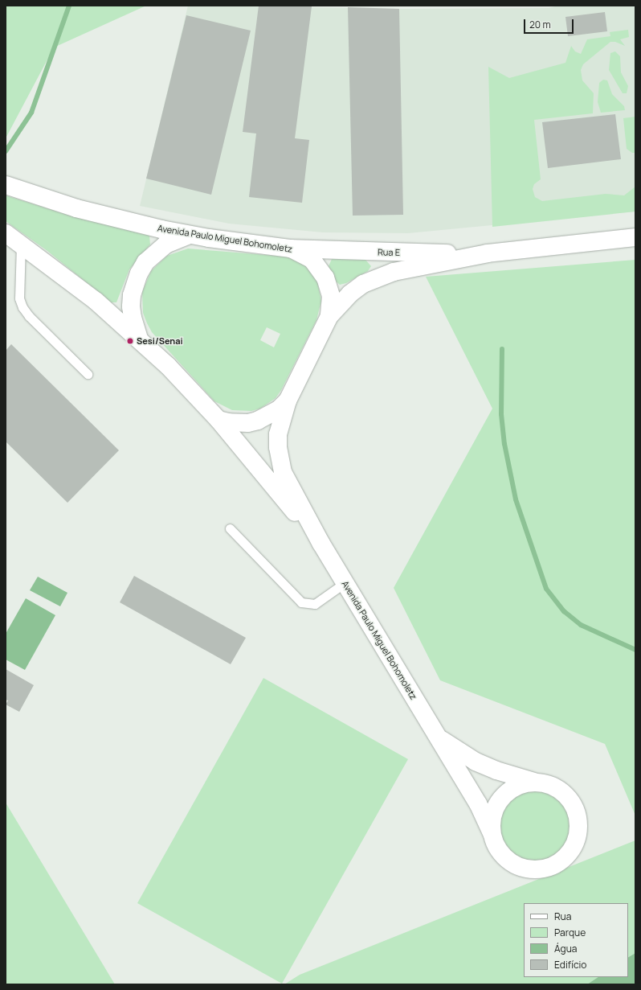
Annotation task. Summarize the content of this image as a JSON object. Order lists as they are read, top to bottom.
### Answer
{
  "streets": {
    "street": ["Avenida Paulo Miguel Bohomoletz", "Rua E"]
  },
  "crossings": [
    ["Avenida Paulo Miguel Bohomoletz", "Rua E"]
  ],
  "places": ["Sesi/Senai"],
  "legend": [
    "Rua",
    "Parque",
    "Água",
    "Edifício"
  ],
  "scale_bar": "20 m"
}
